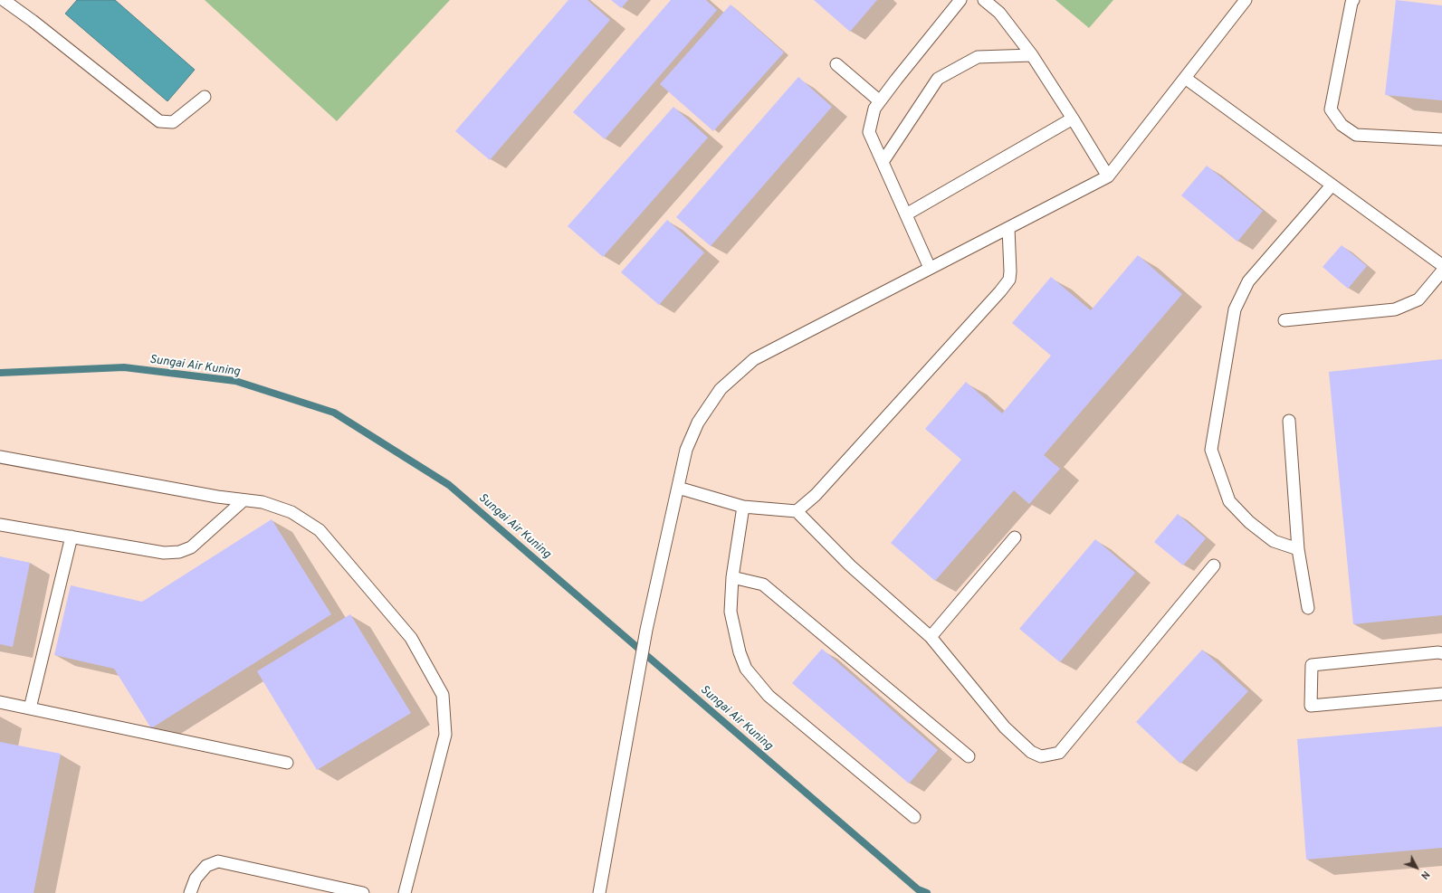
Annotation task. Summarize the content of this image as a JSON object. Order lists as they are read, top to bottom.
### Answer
{
  "water": ["Sungai Air Kuning"],
  "north": "bottom right"
}
